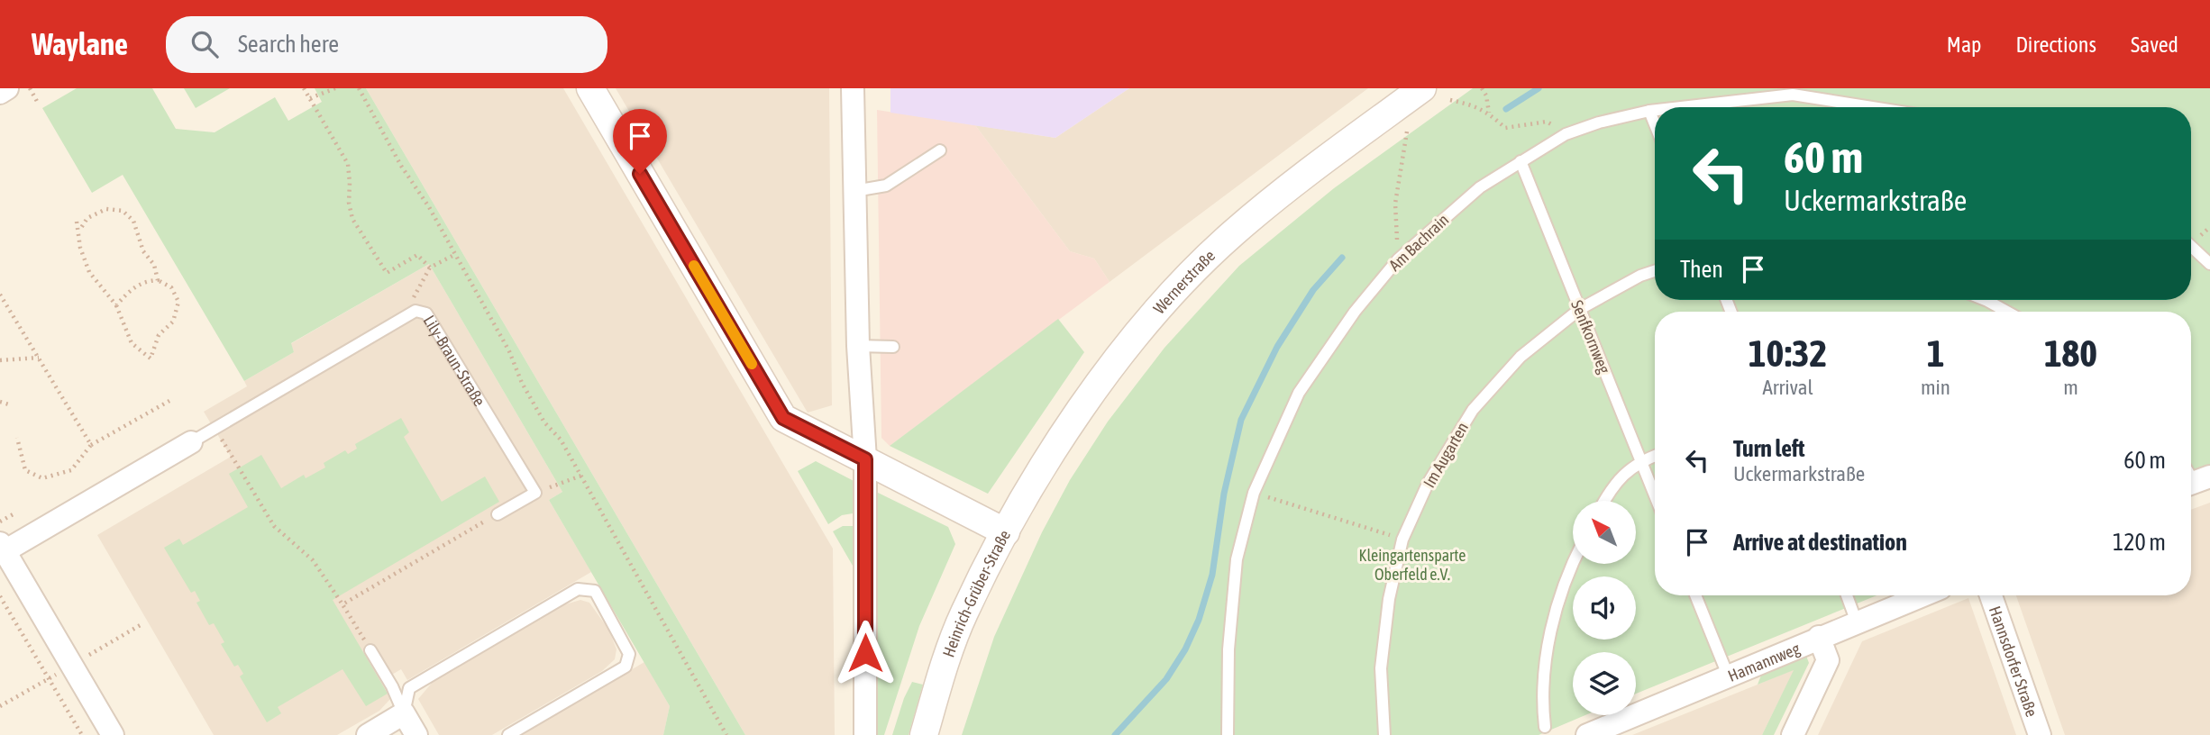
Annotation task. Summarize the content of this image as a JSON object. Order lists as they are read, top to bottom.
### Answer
{
  "streets": {
    "street": [
      "Wernerstraße",
      "Lily-Braun-Straße",
      "Heinrich-Grüber-Straße",
      "Hamannweg",
      "Hannsdorfer Straße"
    ],
    "lane": ["Am Bachrain", "Senfkornweg", "Im Augarten"]
  },
  "crossings": [
    ["Am Bachrain", "Senfkornweg"],
    ["Wernerstraße", "Heinrich-Grüber-Straße"],
    ["Senfkornweg", "Im Augarten"]
  ],
  "parks": ["Kleingartensparte Oberfeld e.V."],
  "north": "top left",
  "page": {
    "header": "Waylane",
    "search": "Search here",
    "nav": ["Map", "Directions", "Saved"],
    "turn": ["60 m", "Uckermarkstraße"],
    "then": "Then",
    "eta": [
      "10:32",
      "Arrival",
      "1",
      "min",
      "180",
      "m"
    ],
    "list": [
      {
        "name": "Turn left",
        "note": "Uckermarkstraße",
        "value": "60 m"
      },
      {
        "name": "Arrive at destination",
        "value": "120 m"
      }
    ]
  }
}
